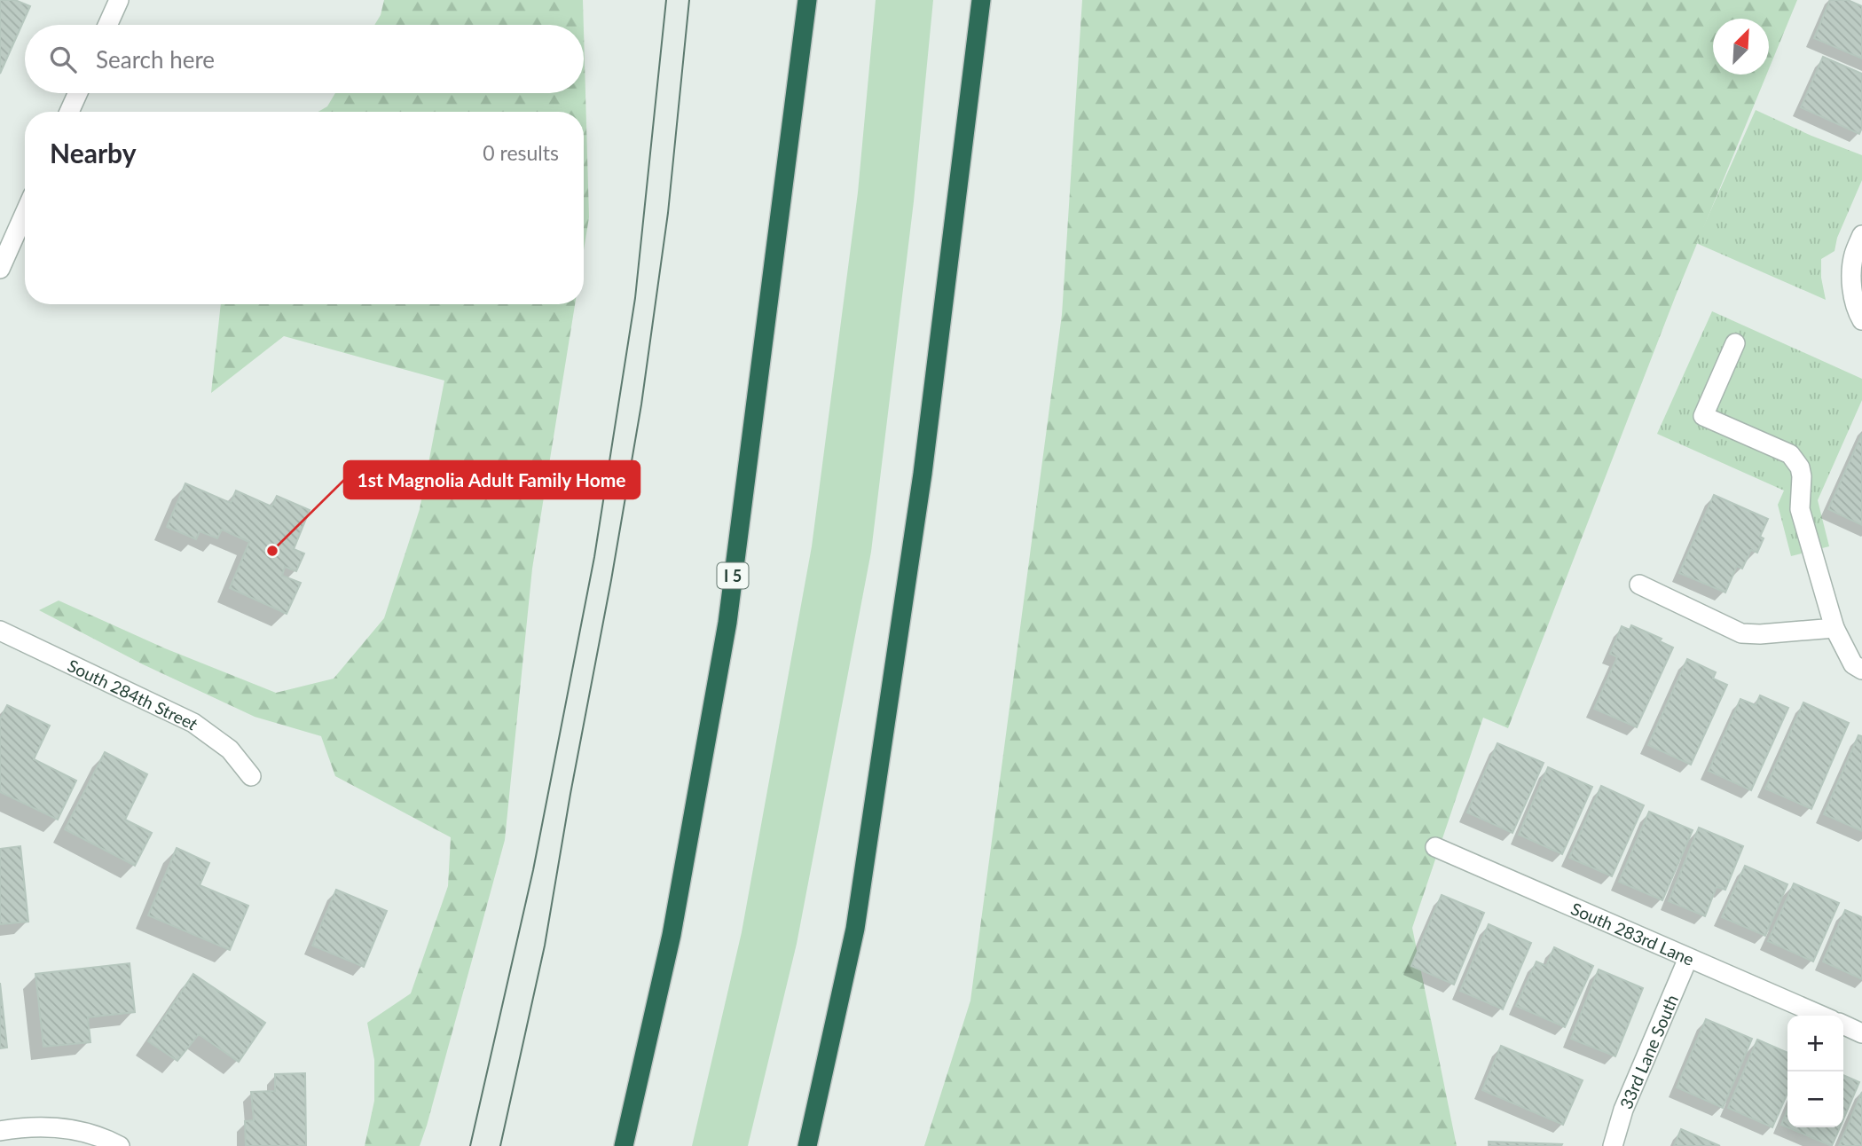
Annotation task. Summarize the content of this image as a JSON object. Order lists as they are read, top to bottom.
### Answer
{
  "streets": {
    "highway": ["I 5"],
    "street": ["South 284th Street", "South 283rd Lane", "33rd Lane South"]
  },
  "crossings": [
    ["South 283rd Lane", "33rd Lane South"]
  ],
  "places": ["1st Magnolia Adult Family Home"],
  "north": "top right",
  "page": {
    "search": "Search here",
    "heading": ["Nearby", "0 results"],
    "map_buttons": ["+", "−"]
  }
}
